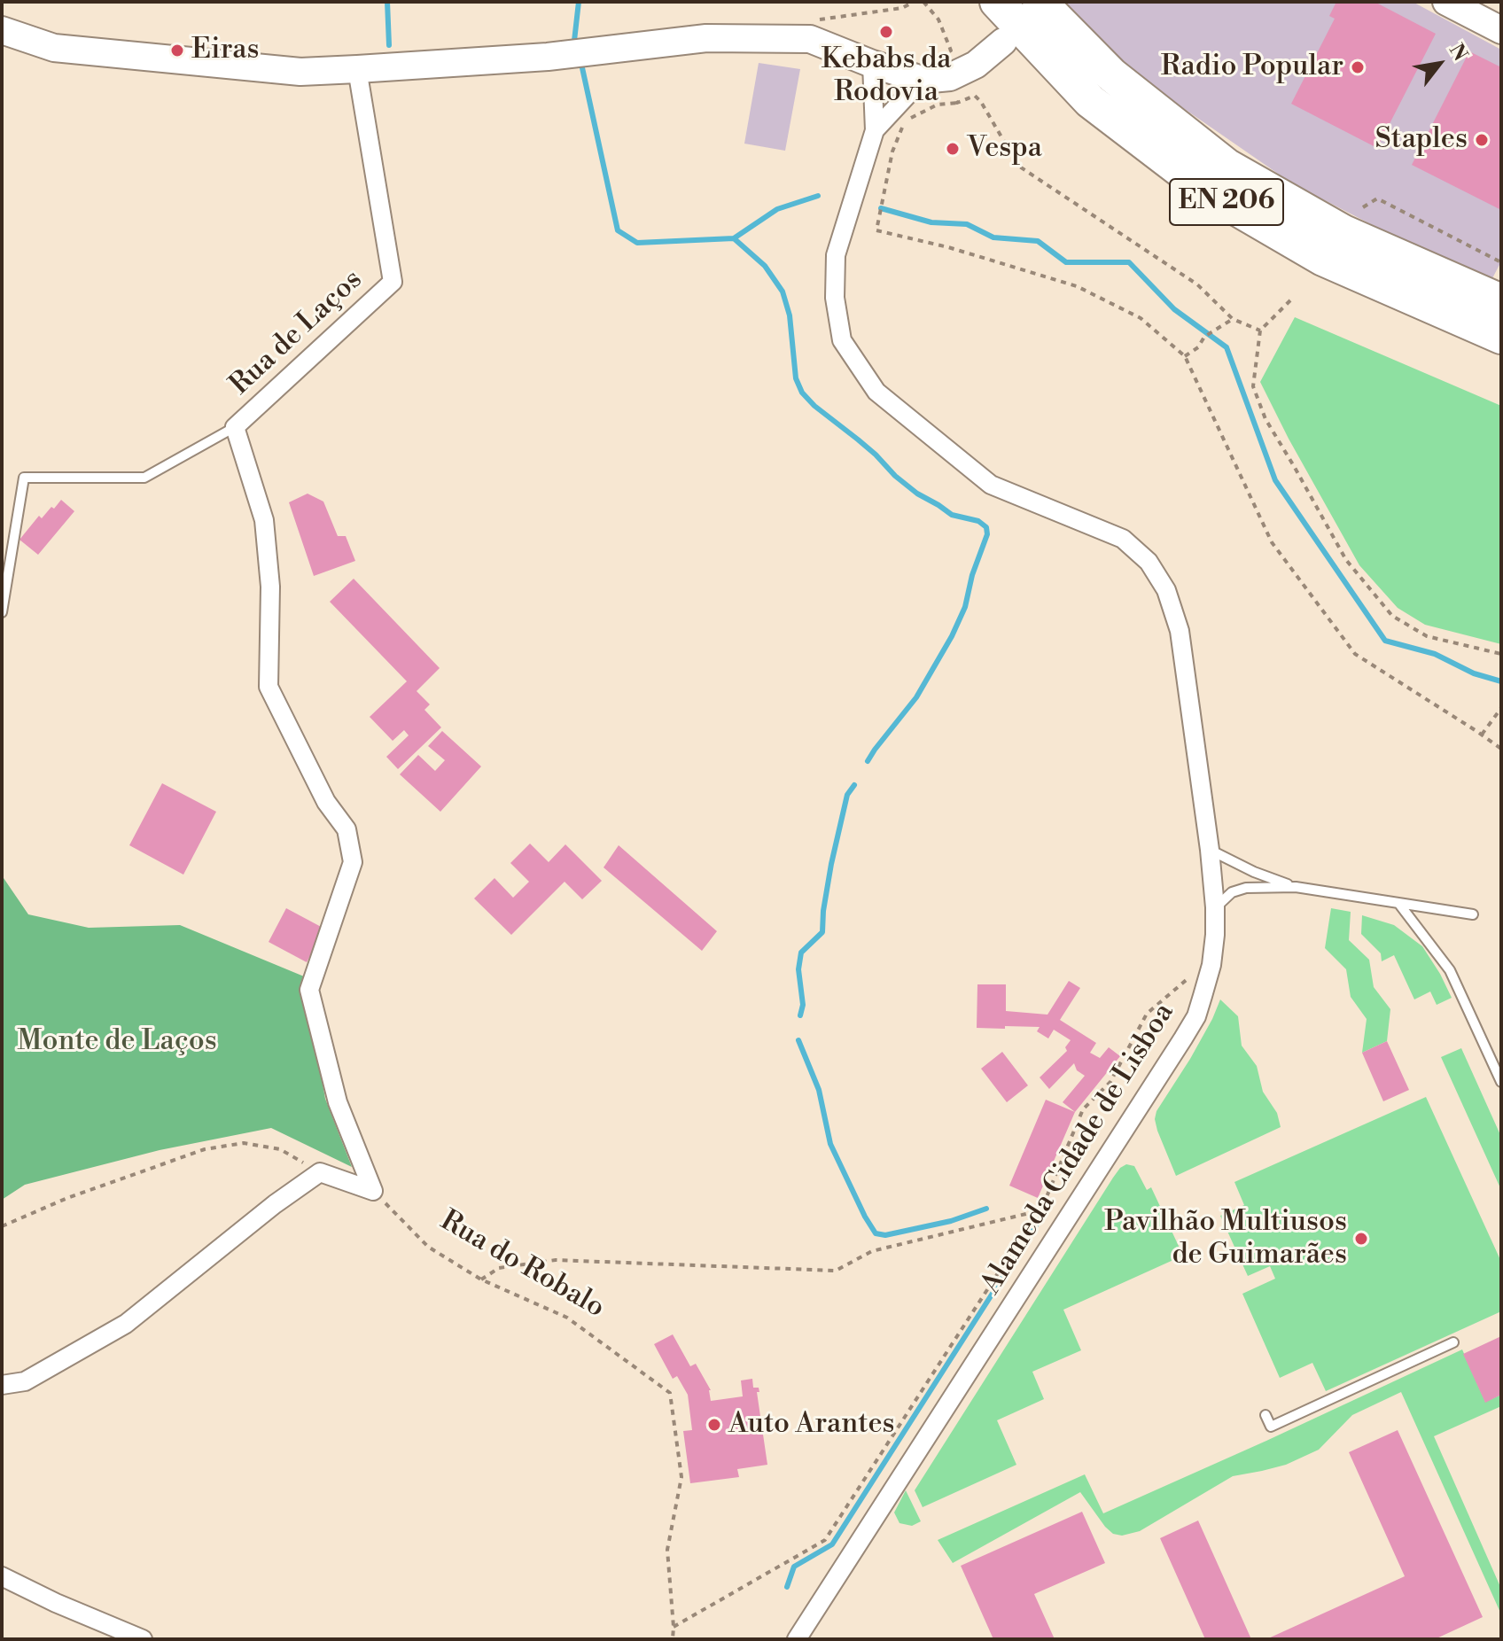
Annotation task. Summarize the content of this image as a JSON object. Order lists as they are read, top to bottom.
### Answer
{
  "streets": {
    "highway": ["EN 206"],
    "street": ["Rua de Laços", "Alameda Cidade de Lisboa"],
    "path": ["Rua do Robalo"]
  },
  "crossings": [
    ["Rua de Laços", "Rua do Robalo"]
  ],
  "parks": ["Monte de Laços"],
  "places": [
    "Kebabs da Rodovia",
    "Eiras",
    "Radio Popular",
    "Staples",
    "Vespa",
    "Pavilhão Multiusos de Guimarães",
    "Auto Arantes"
  ],
  "north": "top right"
}
